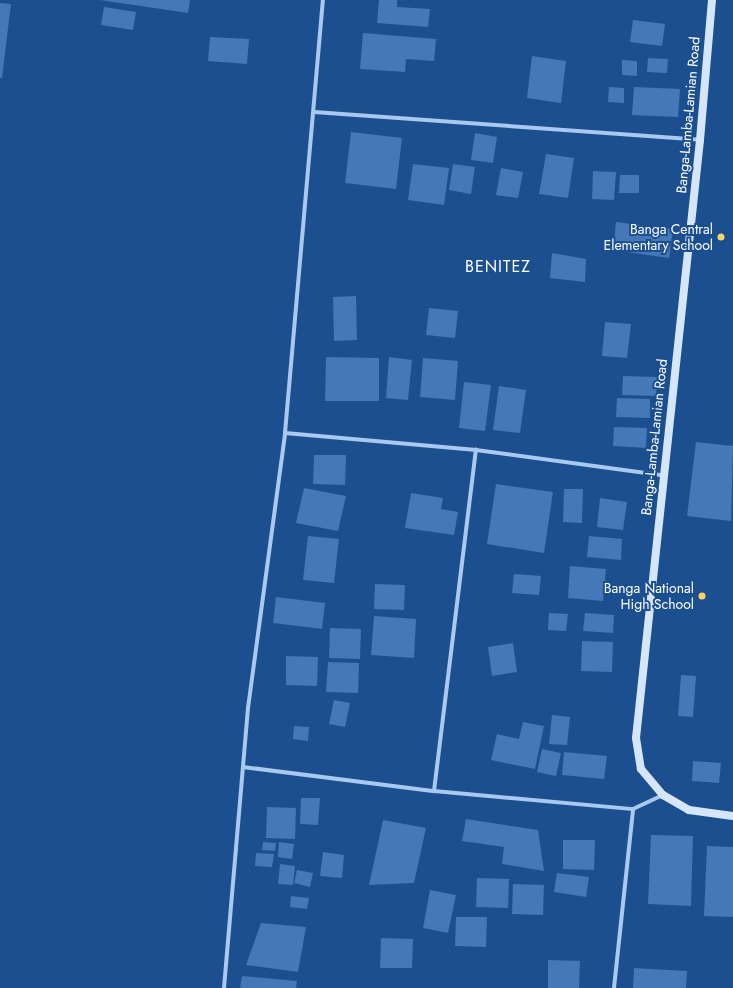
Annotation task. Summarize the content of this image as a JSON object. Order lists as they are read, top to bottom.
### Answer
{
  "streets": {
    "main road": ["Banga-Lamba-Lamian Road"]
  },
  "districts": ["BENITEZ"],
  "places": ["Banga Central Elementary School", "Banga National High School"]
}
